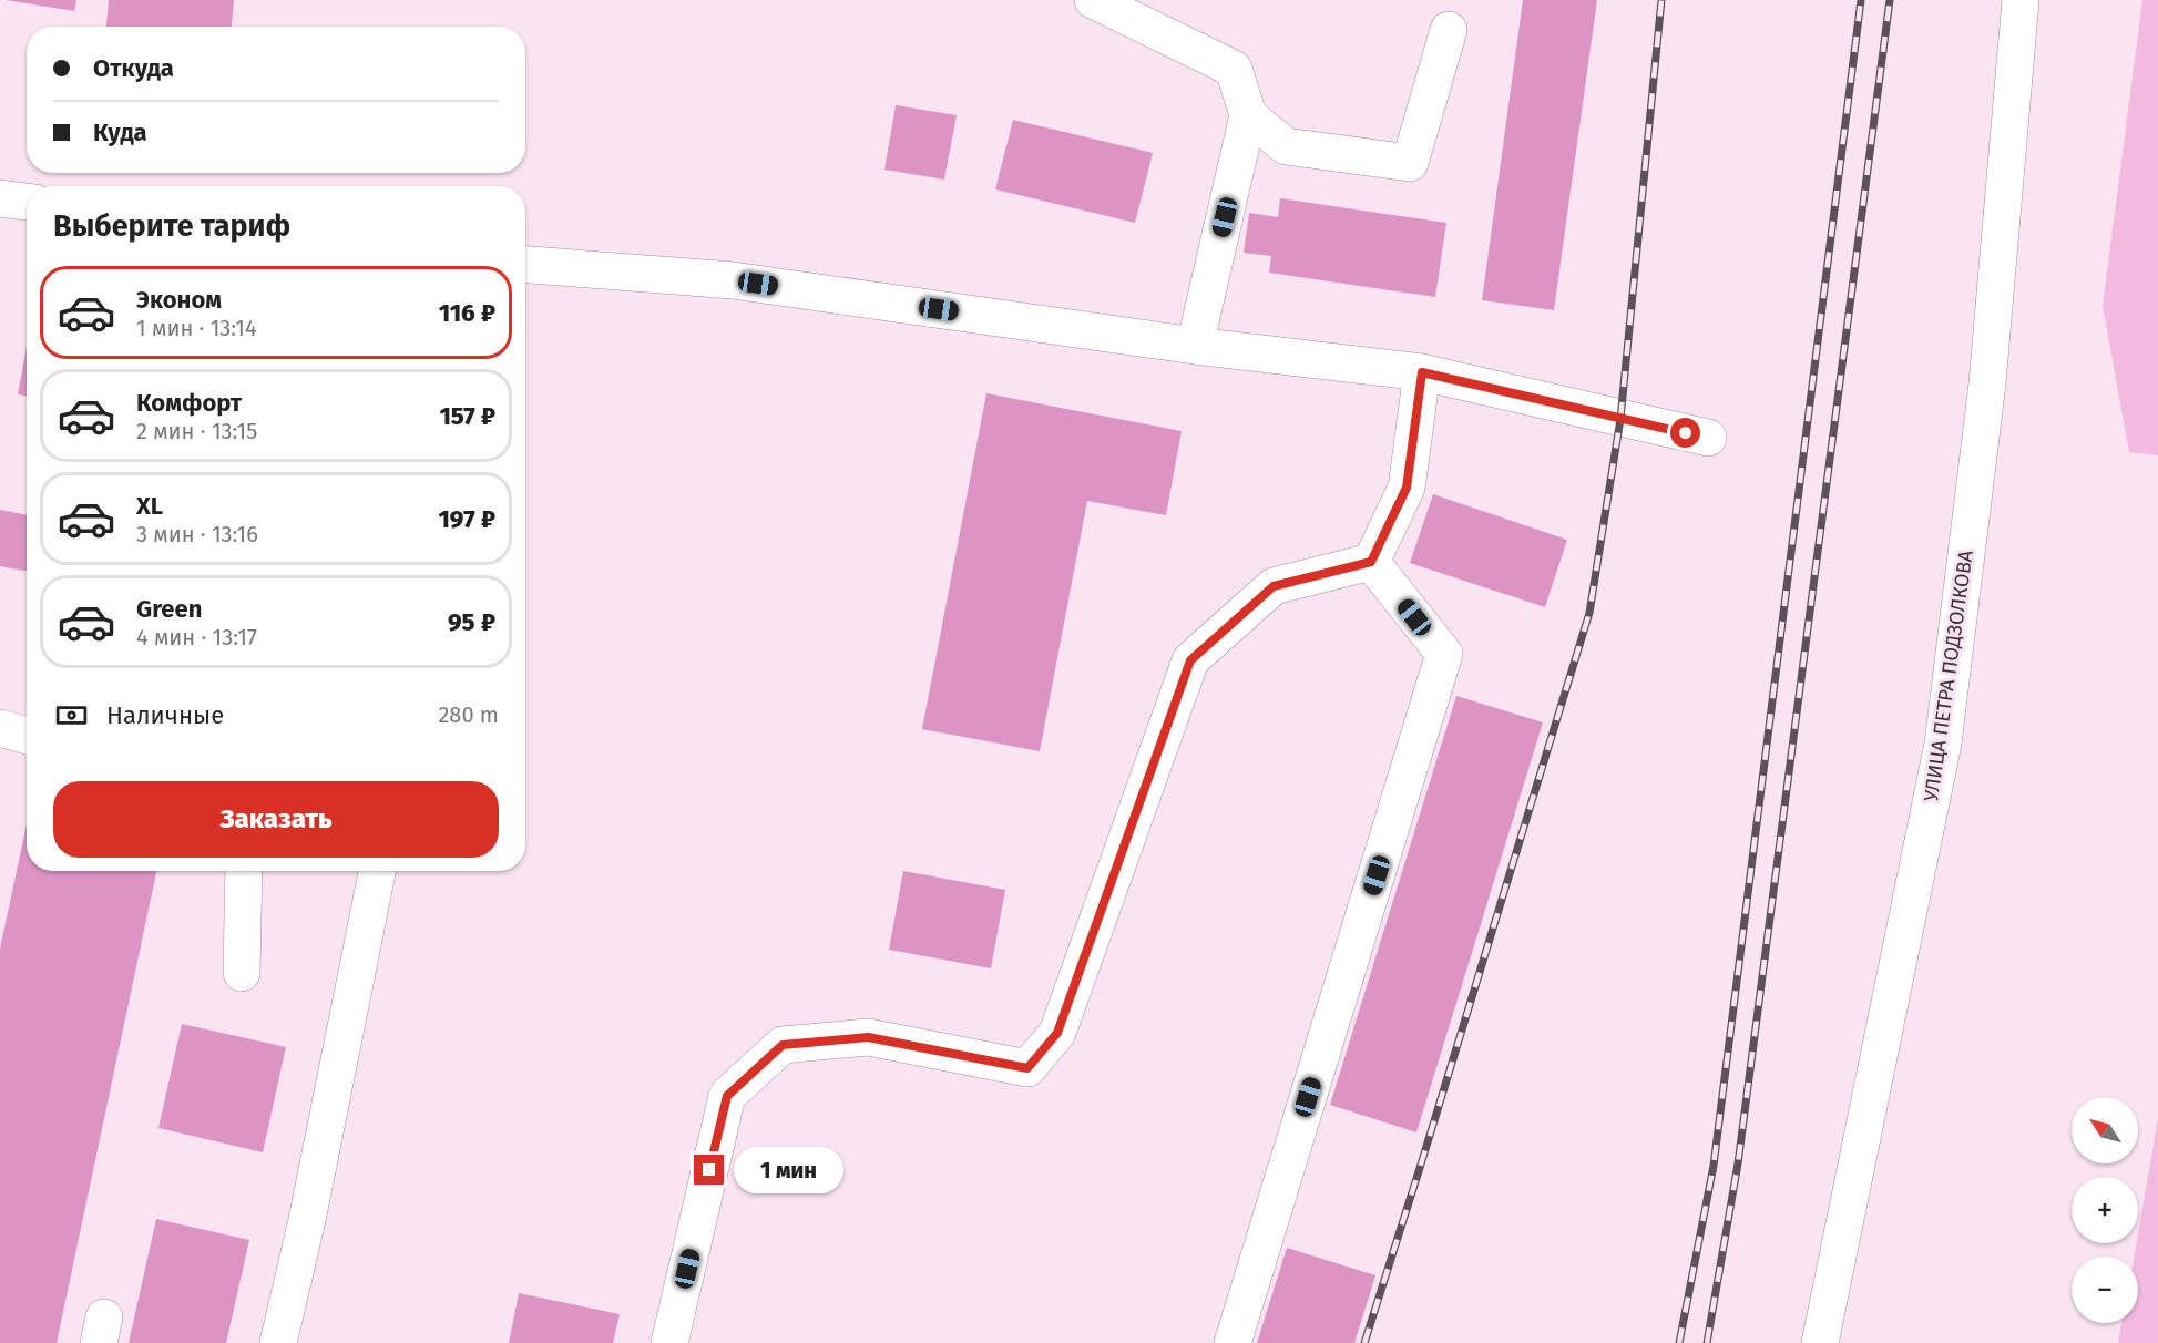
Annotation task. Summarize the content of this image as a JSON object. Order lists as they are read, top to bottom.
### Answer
{
  "streets": {
    "street": ["УЛИЦА ПЕТРА ПОДЗОЛКОВА"]
  },
  "north": "top left",
  "page": {
    "banner": ["Откуда", "Куда"],
    "heading": "Выберите тариф",
    "list": [
      {
        "name": "Эконом",
        "note": "1 мин · 13:14",
        "value": "116 ₽"
      },
      {
        "name": "Комфорт",
        "note": "2 мин · 13:15",
        "value": "157 ₽"
      },
      {
        "name": "XL",
        "note": "3 мин · 13:16",
        "value": "197 ₽"
      },
      {
        "name": "Green",
        "note": "4 мин · 13:17",
        "value": "95 ₽"
      }
    ],
    "pay": ["Наличные", "280 m"],
    "buttons": "Заказать",
    "map_buttons": ["+", "−"],
    "bubble": "1 мин"
  }
}
